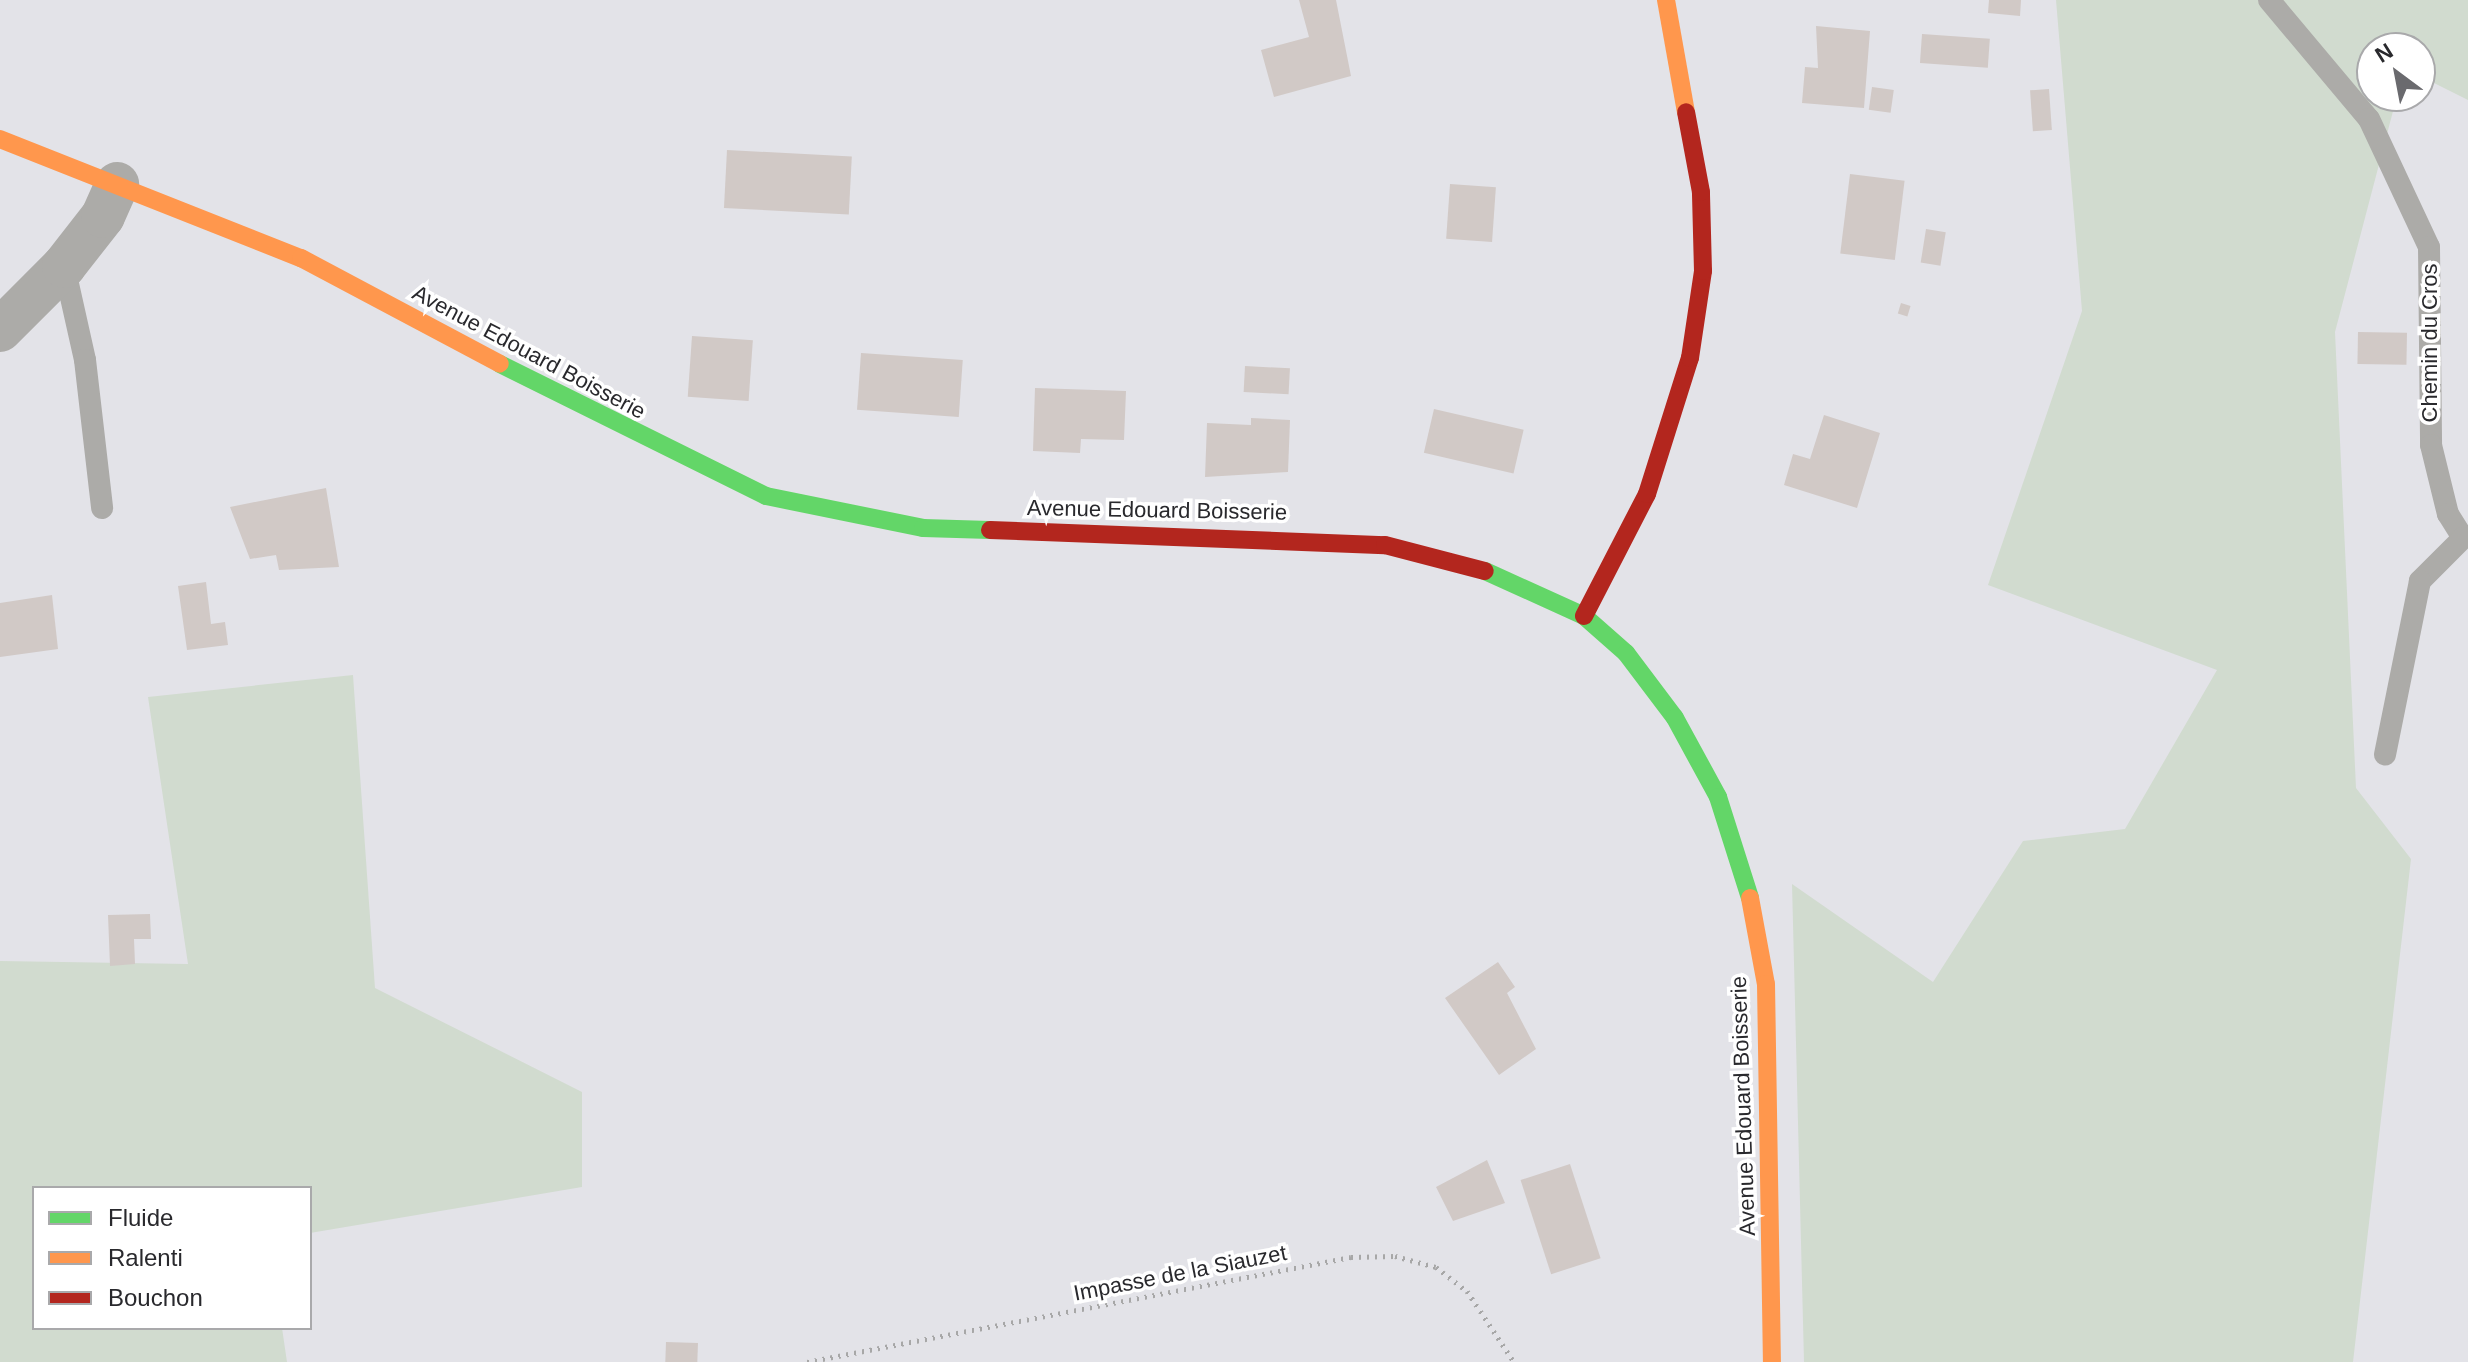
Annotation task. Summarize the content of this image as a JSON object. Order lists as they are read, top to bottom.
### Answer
{
  "streets": {
    "street": ["Avenue Edouard Boisserie"],
    "lane": ["Chemin du Cros"],
    "path": ["Impasse de la Siauzet"]
  },
  "legend": ["Fluide", "Ralenti", "Bouchon"],
  "north": "top left"
}
